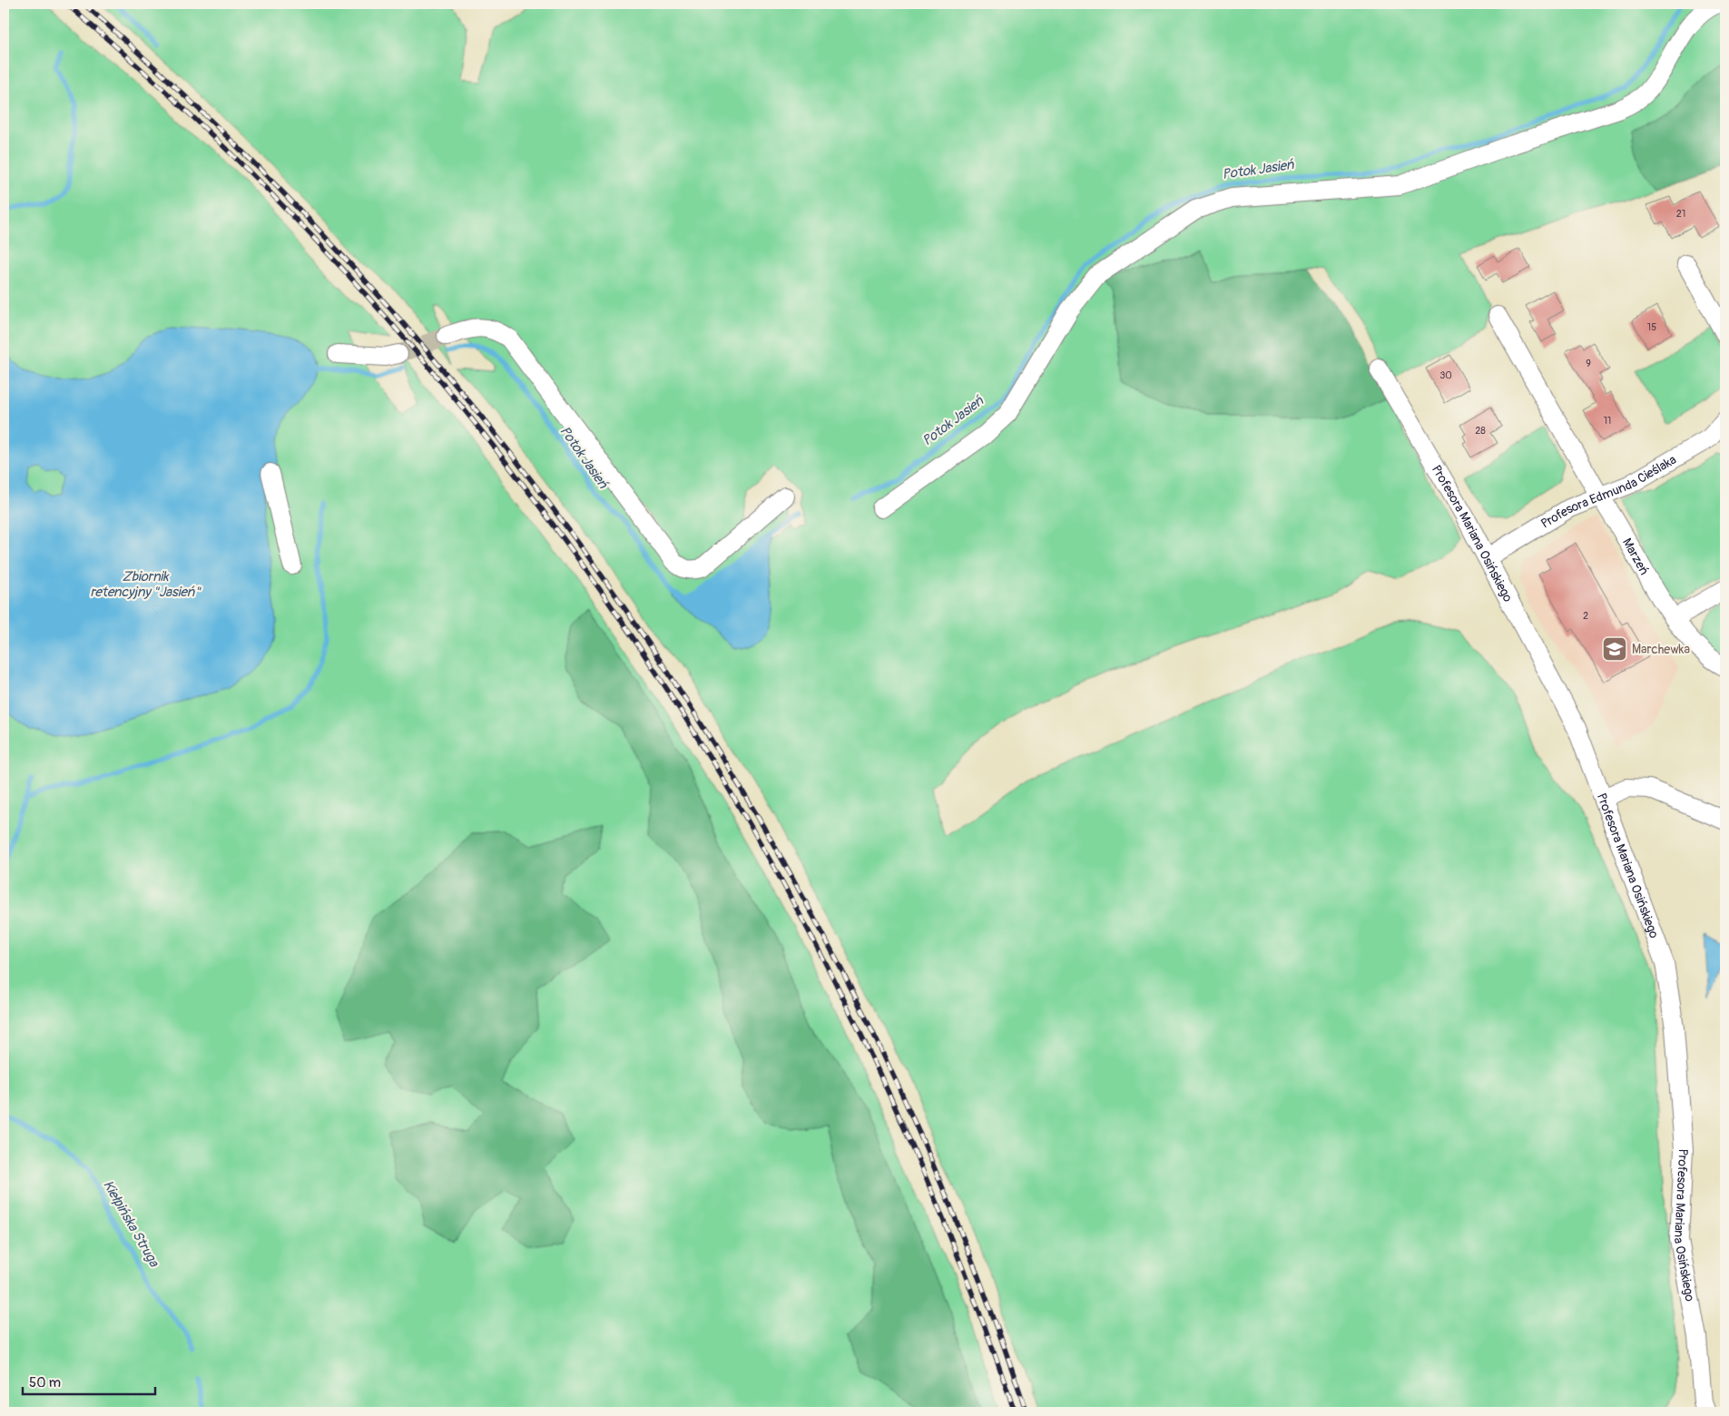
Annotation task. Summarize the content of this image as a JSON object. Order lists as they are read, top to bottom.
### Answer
{
  "streets": {
    "street": ["Profesora Edmunda Cieślaka", "Profesora Mariana Osińskiego", "Marzeń"]
  },
  "crossings": [
    ["Profesora Edmunda Cieślaka", "Profesora Mariana Osińskiego"],
    ["Profesora Edmunda Cieślaka", "Marzeń"]
  ],
  "water": ["Potok Jasień", "Zbiornik retencyjny \"Jasień\"", "Kiełpińska Struga"],
  "places": {
    "school or university": ["Marchewka"]
  },
  "house_numbers": [
    "21",
    "15",
    "9",
    "30",
    "11",
    "28",
    "2"
  ],
  "scale_bar": "50 m"
}
